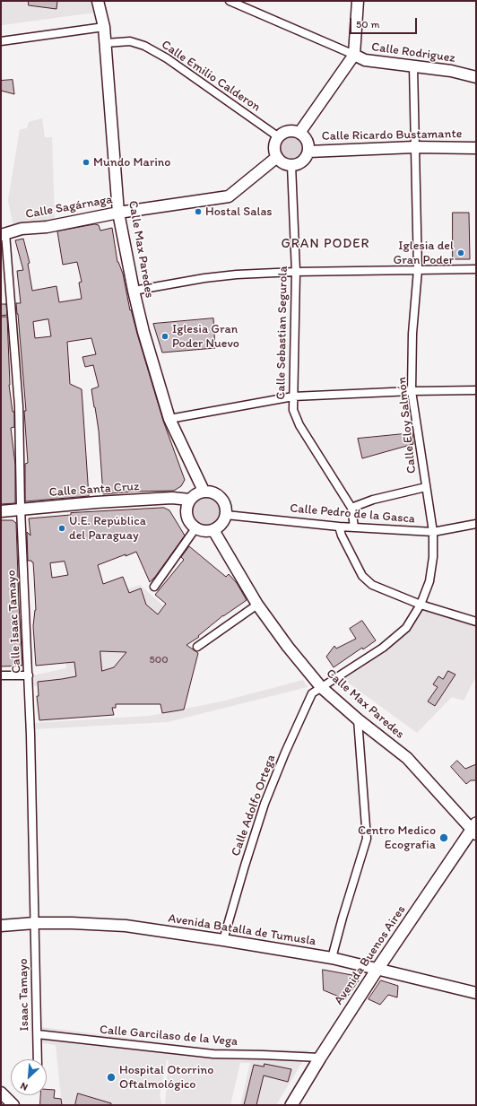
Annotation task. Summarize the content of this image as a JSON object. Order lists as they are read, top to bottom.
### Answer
{
  "streets": {
    "main road": ["Avenida Buenos Aires"],
    "street": [
      "Calle Rodriguez",
      "Calle Emilio Calderon",
      "Calle Ricardo Bustamante",
      "Calle Sagárnaga",
      "Calle Max Paredes",
      "Calle Sebastian Segurola",
      "Calle Eloy Salmón",
      "Calle Santa Cruz",
      "Calle Pedro de la Gasca",
      "Calle Isaac Tamayo",
      "Calle Adolfo Ortega",
      "Avenida Batalla de Tumusla",
      "Isaac Tamayo",
      "Calle Garcilaso de la Vega"
    ]
  },
  "crossings": [
    ["Calle Rodriguez", "Calle Eloy Salmón"],
    ["Calle Emilio Calderon", "Calle Ricardo Bustamante"],
    ["Calle Emilio Calderon", "Calle Sagárnaga"],
    ["Calle Emilio Calderon", "Calle Max Paredes"],
    ["Calle Emilio Calderon", "Calle Sebastian Segurola"],
    ["Calle Ricardo Bustamante", "Calle Sagárnaga"],
    ["Calle Ricardo Bustamante", "Calle Sebastian Segurola"],
    ["Calle Ricardo Bustamante", "Calle Eloy Salmón"],
    ["Calle Sagárnaga", "Calle Max Paredes"],
    ["Calle Sagárnaga", "Calle Sebastian Segurola"],
    ["Calle Sagárnaga", "Calle Isaac Tamayo"],
    ["Calle Max Paredes", "Calle Eloy Salmón"],
    ["Calle Max Paredes", "Calle Santa Cruz"],
    ["Calle Max Paredes", "Calle Pedro de la Gasca"],
    ["Calle Max Paredes", "Calle Adolfo Ortega"],
    ["Calle Max Paredes", "Avenida Buenos Aires"],
    ["Calle Sebastian Segurola", "Calle Pedro de la Gasca"],
    ["Calle Eloy Salmón", "Calle Pedro de la Gasca"],
    ["Calle Eloy Salmón", "Calle Adolfo Ortega"],
    ["Calle Santa Cruz", "Calle Pedro de la Gasca"],
    ["Calle Santa Cruz", "Calle Isaac Tamayo"],
    ["Calle Isaac Tamayo", "Avenida Batalla de Tumusla"],
    ["Calle Isaac Tamayo", "Isaac Tamayo"],
    ["Calle Adolfo Ortega", "Avenida Batalla de Tumusla"],
    ["Avenida Batalla de Tumusla", "Avenida Buenos Aires"],
    ["Avenida Batalla de Tumusla", "Isaac Tamayo"],
    ["Avenida Buenos Aires", "Calle Garcilaso de la Vega"],
    ["Isaac Tamayo", "Calle Garcilaso de la Vega"]
  ],
  "districts": ["GRAN PODER"],
  "places": [
    "Mundo Marino",
    "Hostal Salas",
    "Iglesia del Gran Poder",
    "Iglesia Gran Poder Nuevo",
    "U.E. República del Paraguay",
    "Centro Medico Ecografia",
    "Hospital Otorrino Oftalmológico"
  ],
  "house_numbers": ["500"],
  "scale_bar": "50 m",
  "north": "bottom left"
}
